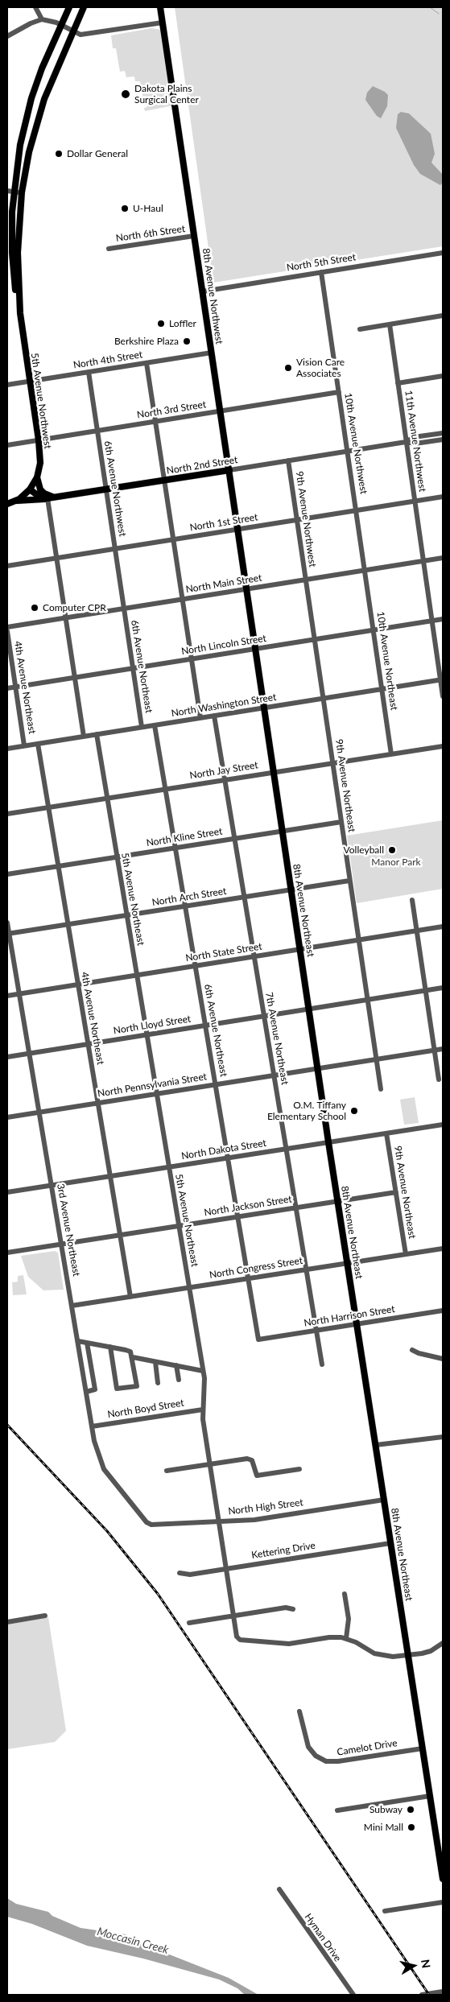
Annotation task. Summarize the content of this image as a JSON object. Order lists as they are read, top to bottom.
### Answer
{
  "streets": {
    "main road": [
      "8th Avenue Northwest",
      "5th Avenue Northwest",
      "North 2nd Street",
      "8th Avenue Northeast"
    ],
    "street": [
      "North 6th Street",
      "North 5th Street",
      "North 4th Street",
      "North 3rd Street",
      "11th Avenue Northwest",
      "10th Avenue Northwest",
      "6th Avenue Northwest",
      "9th Avenue Northwest",
      "North 1st Street",
      "North Main Street",
      "North Lincoln Street",
      "10th Avenue Northeast",
      "6th Avenue Northeast",
      "4th Avenue Northeast",
      "North Washington Street",
      "North Jay Street",
      "9th Avenue Northeast",
      "North Kline Street",
      "North Arch Street",
      "5th Avenue Northeast",
      "North State Street",
      "North Lloyd Street",
      "7th Avenue Northeast",
      "North Pennsylvania Street",
      "North Dakota Street",
      "North Jackson Street",
      "3rd Avenue Northeast",
      "North Congress Street",
      "North Harrison Street",
      "North Boyd Street",
      "North High Street",
      "Kettering Drive",
      "Camelot Drive",
      "Hyman Drive"
    ]
  },
  "crossings": [
    ["North 6th Street", "8th Avenue Northwest"],
    ["North 5th Street", "8th Avenue Northwest"],
    ["North 5th Street", "10th Avenue Northwest"],
    ["8th Avenue Northwest", "North 4th Street"],
    ["8th Avenue Northwest", "North 3rd Street"],
    ["8th Avenue Northwest", "North 2nd Street"],
    ["8th Avenue Northwest", "North 1st Street"],
    ["8th Avenue Northwest", "North Main Street"],
    ["8th Avenue Northwest", "8th Avenue Northeast"],
    ["North 4th Street", "5th Avenue Northwest"],
    ["North 4th Street", "6th Avenue Northwest"],
    ["5th Avenue Northwest", "North 3rd Street"],
    ["North 3rd Street", "10th Avenue Northwest"],
    ["North 3rd Street", "6th Avenue Northwest"],
    ["11th Avenue Northwest", "North 2nd Street"],
    ["11th Avenue Northwest", "North 1st Street"],
    ["11th Avenue Northwest", "North Main Street"],
    ["11th Avenue Northwest", "North Lincoln Street"],
    ["11th Avenue Northwest", "North Washington Street"],
    ["10th Avenue Northwest", "North 2nd Street"],
    ["10th Avenue Northwest", "North 1st Street"],
    ["10th Avenue Northwest", "North Main Street"],
    ["10th Avenue Northwest", "10th Avenue Northeast"],
    ["North 2nd Street", "6th Avenue Northwest"],
    ["North 2nd Street", "9th Avenue Northwest"],
    ["6th Avenue Northwest", "North 1st Street"],
    ["6th Avenue Northwest", "North Main Street"],
    ["6th Avenue Northwest", "6th Avenue Northeast"],
    ["9th Avenue Northwest", "North 1st Street"],
    ["9th Avenue Northwest", "North Main Street"],
    ["9th Avenue Northwest", "9th Avenue Northeast"],
    ["North Main Street", "10th Avenue Northeast"],
    ["North Main Street", "6th Avenue Northeast"],
    ["North Main Street", "9th Avenue Northeast"],
    ["North Main Street", "8th Avenue Northeast"],
    ["North Lincoln Street", "10th Avenue Northeast"],
    ["North Lincoln Street", "6th Avenue Northeast"],
    ["North Lincoln Street", "4th Avenue Northeast"],
    ["North Lincoln Street", "9th Avenue Northeast"],
    ["North Lincoln Street", "8th Avenue Northeast"],
    ["10th Avenue Northeast", "North Washington Street"],
    ["10th Avenue Northeast", "North Jay Street"],
    ["6th Avenue Northeast", "North Washington Street"],
    ["6th Avenue Northeast", "North Jay Street"],
    ["6th Avenue Northeast", "North Kline Street"],
    ["6th Avenue Northeast", "North Arch Street"],
    ["6th Avenue Northeast", "North State Street"],
    ["6th Avenue Northeast", "North Lloyd Street"],
    ["6th Avenue Northeast", "North Pennsylvania Street"],
    ["6th Avenue Northeast", "North Dakota Street"],
    ["6th Avenue Northeast", "North Jackson Street"],
    ["6th Avenue Northeast", "North Congress Street"],
    ["6th Avenue Northeast", "North Harrison Street"],
    ["4th Avenue Northeast", "North Washington Street"],
    ["4th Avenue Northeast", "North Jay Street"],
    ["4th Avenue Northeast", "North Kline Street"],
    ["4th Avenue Northeast", "North Arch Street"],
    ["4th Avenue Northeast", "North State Street"],
    ["4th Avenue Northeast", "North Lloyd Street"],
    ["4th Avenue Northeast", "North Pennsylvania Street"],
    ["4th Avenue Northeast", "North Dakota Street"],
    ["4th Avenue Northeast", "North Jackson Street"],
    ["4th Avenue Northeast", "North Congress Street"],
    ["North Washington Street", "9th Avenue Northeast"],
    ["North Washington Street", "5th Avenue Northeast"],
    ["North Washington Street", "8th Avenue Northeast"],
    ["North Washington Street", "7th Avenue Northeast"],
    ["North Jay Street", "9th Avenue Northeast"],
    ["North Jay Street", "5th Avenue Northeast"],
    ["North Jay Street", "8th Avenue Northeast"],
    ["North Jay Street", "7th Avenue Northeast"],
    ["9th Avenue Northeast", "North Kline Street"],
    ["9th Avenue Northeast", "North Arch Street"],
    ["9th Avenue Northeast", "North State Street"],
    ["9th Avenue Northeast", "North Lloyd Street"],
    ["9th Avenue Northeast", "North Pennsylvania Street"],
    ["9th Avenue Northeast", "North Dakota Street"],
    ["9th Avenue Northeast", "North Jackson Street"],
    ["9th Avenue Northeast", "North Congress Street"],
    ["North Kline Street", "5th Avenue Northeast"],
    ["North Kline Street", "8th Avenue Northeast"],
    ["North Kline Street", "7th Avenue Northeast"],
    ["North Arch Street", "5th Avenue Northeast"],
    ["North Arch Street", "8th Avenue Northeast"],
    ["North Arch Street", "7th Avenue Northeast"],
    ["North Arch Street", "3rd Avenue Northeast"],
    ["5th Avenue Northeast", "North State Street"],
    ["5th Avenue Northeast", "North Lloyd Street"],
    ["5th Avenue Northeast", "North Pennsylvania Street"],
    ["5th Avenue Northeast", "North Dakota Street"],
    ["5th Avenue Northeast", "North Jackson Street"],
    ["5th Avenue Northeast", "North Congress Street"],
    ["5th Avenue Northeast", "North Boyd Street"],
    ["5th Avenue Northeast", "North High Street"],
    ["5th Avenue Northeast", "Kettering Drive"],
    ["8th Avenue Northeast", "North State Street"],
    ["8th Avenue Northeast", "North Lloyd Street"],
    ["8th Avenue Northeast", "North Pennsylvania Street"],
    ["8th Avenue Northeast", "North Dakota Street"],
    ["8th Avenue Northeast", "North Jackson Street"],
    ["8th Avenue Northeast", "North Congress Street"],
    ["8th Avenue Northeast", "North Harrison Street"],
    ["8th Avenue Northeast", "North High Street"],
    ["8th Avenue Northeast", "Kettering Drive"],
    ["8th Avenue Northeast", "Camelot Drive"],
    ["North State Street", "7th Avenue Northeast"],
    ["North State Street", "3rd Avenue Northeast"],
    ["North Lloyd Street", "7th Avenue Northeast"],
    ["North Lloyd Street", "3rd Avenue Northeast"],
    ["7th Avenue Northeast", "North Pennsylvania Street"],
    ["7th Avenue Northeast", "North Dakota Street"],
    ["7th Avenue Northeast", "North Jackson Street"],
    ["7th Avenue Northeast", "North Congress Street"],
    ["7th Avenue Northeast", "North Harrison Street"],
    ["North Pennsylvania Street", "3rd Avenue Northeast"],
    ["North Dakota Street", "3rd Avenue Northeast"],
    ["North Jackson Street", "3rd Avenue Northeast"],
    ["3rd Avenue Northeast", "North Congress Street"],
    ["3rd Avenue Northeast", "North Boyd Street"],
    ["3rd Avenue Northeast", "North High Street"]
  ],
  "water": ["Moccasin Creek"],
  "parks": ["Manor Park"],
  "places": [
    "Dakota Plains Surgical Center",
    "Dollar General",
    "U-Haul",
    "Loffler",
    "Berkshire Plaza",
    "Vision Care Associates",
    "Computer CPR",
    "Volleyball",
    "O.M. Tiffany Elementary School",
    "Subway",
    "Mini Mall"
  ],
  "north": "right"
}
